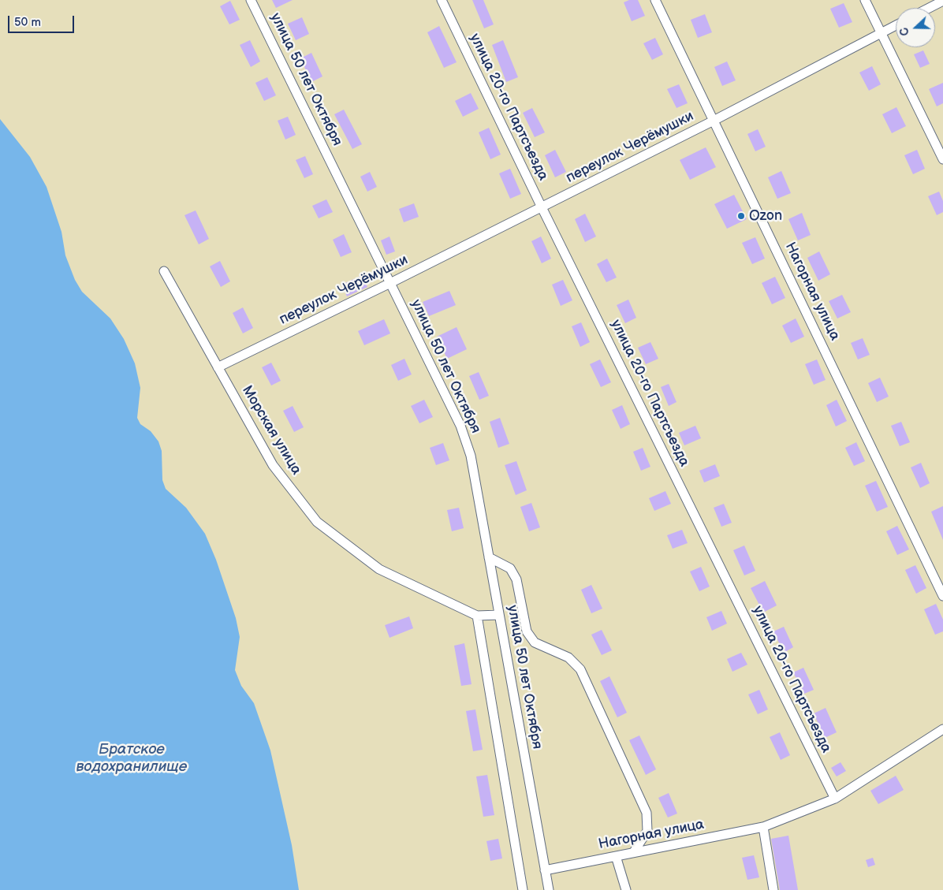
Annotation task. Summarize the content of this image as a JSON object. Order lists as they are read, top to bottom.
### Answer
{
  "streets": {
    "street": [
      "улица 50 лет Октября",
      "улица 20-го Партсъезда",
      "переулок Черёмушки",
      "Нагорная улица",
      "Морская улица"
    ]
  },
  "crossings": [
    ["улица 50 лет Октября", "переулок Черёмушки"],
    ["улица 50 лет Октября", "Нагорная улица"],
    ["улица 50 лет Октября", "Морская улица"],
    ["улица 20-го Партсъезда", "переулок Черёмушки"],
    ["улица 20-го Партсъезда", "Нагорная улица"],
    ["переулок Черёмушки", "Нагорная улица"],
    ["переулок Черёмушки", "Морская улица"]
  ],
  "water": ["Братское водохранилище"],
  "places": ["Ozon"],
  "scale_bar": "50 m",
  "north": "left"
}
